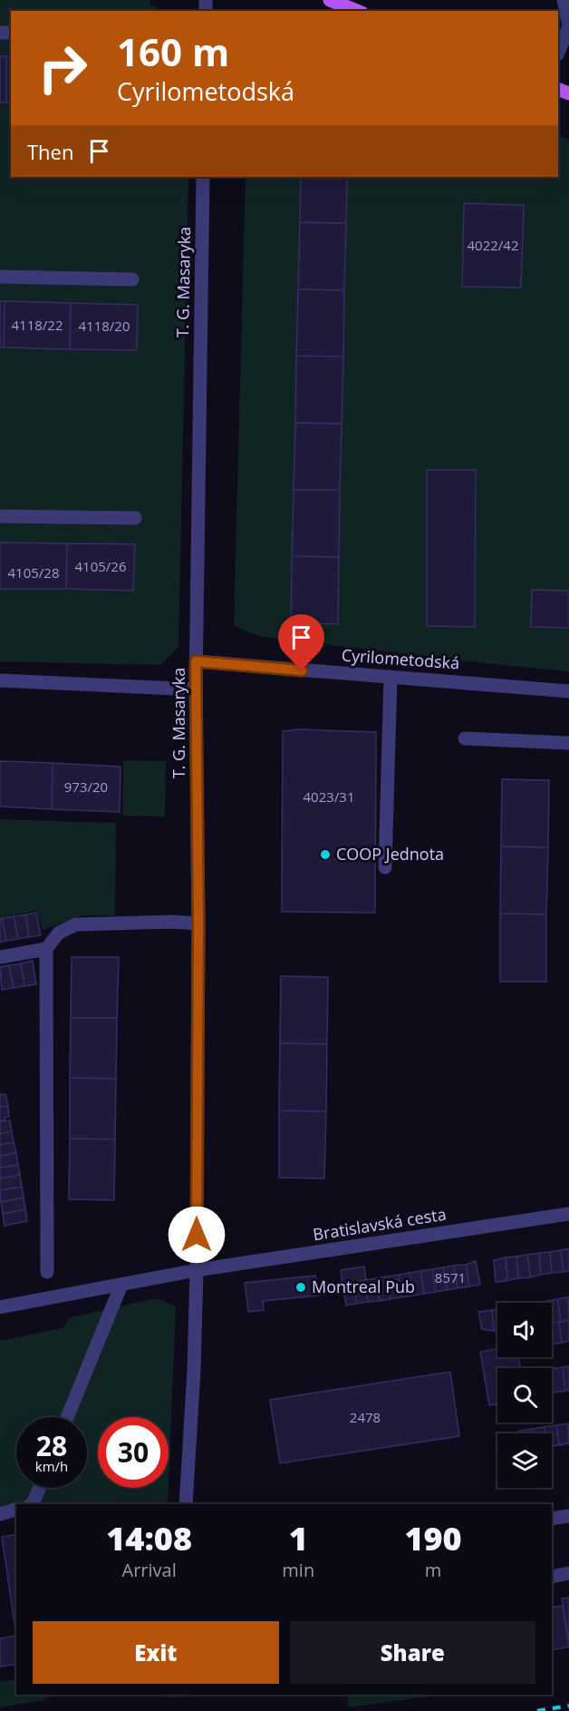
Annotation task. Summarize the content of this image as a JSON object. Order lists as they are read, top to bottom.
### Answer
{
  "streets": {
    "street": ["T. G. Masaryka", "Cyrilometodská", "Bratislavská cesta"]
  },
  "crossings": [
    ["T. G. Masaryka", "Cyrilometodská"],
    ["T. G. Masaryka", "Bratislavská cesta"]
  ],
  "places": ["COOP Jednota", "Montreal Pub"],
  "house_numbers": [
    "4022/42",
    "4118/22",
    "4118/20",
    "4105/26",
    "4105/28",
    "973/20",
    "4023/31",
    "8571",
    "2478"
  ],
  "page": {
    "turn": ["160 m", "Cyrilometodská"],
    "then": "Then",
    "speed": "28 km/h",
    "limit": "30",
    "eta": [
      "14:08",
      "Arrival",
      "1",
      "min",
      "190",
      "m"
    ],
    "buttons": ["Exit", "Share"]
  }
}
